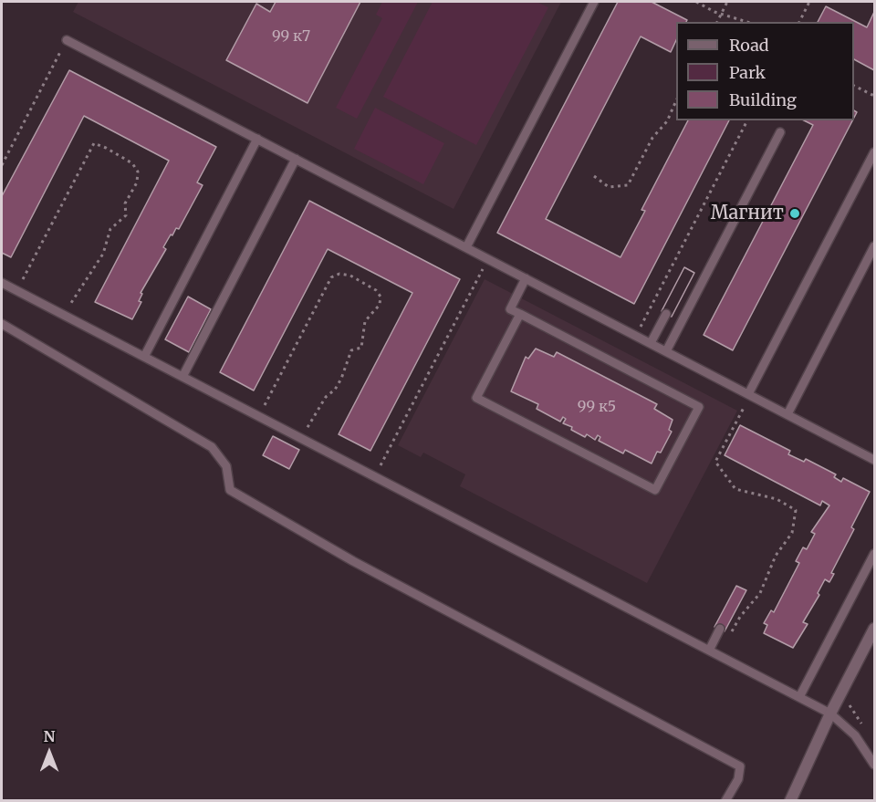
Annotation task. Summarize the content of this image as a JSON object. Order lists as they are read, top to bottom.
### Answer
{
  "places": ["Магнит"],
  "house_numbers": ["99 к7", "99 к5"],
  "legend": ["Road", "Park", "Building"],
  "north": "top"
}
